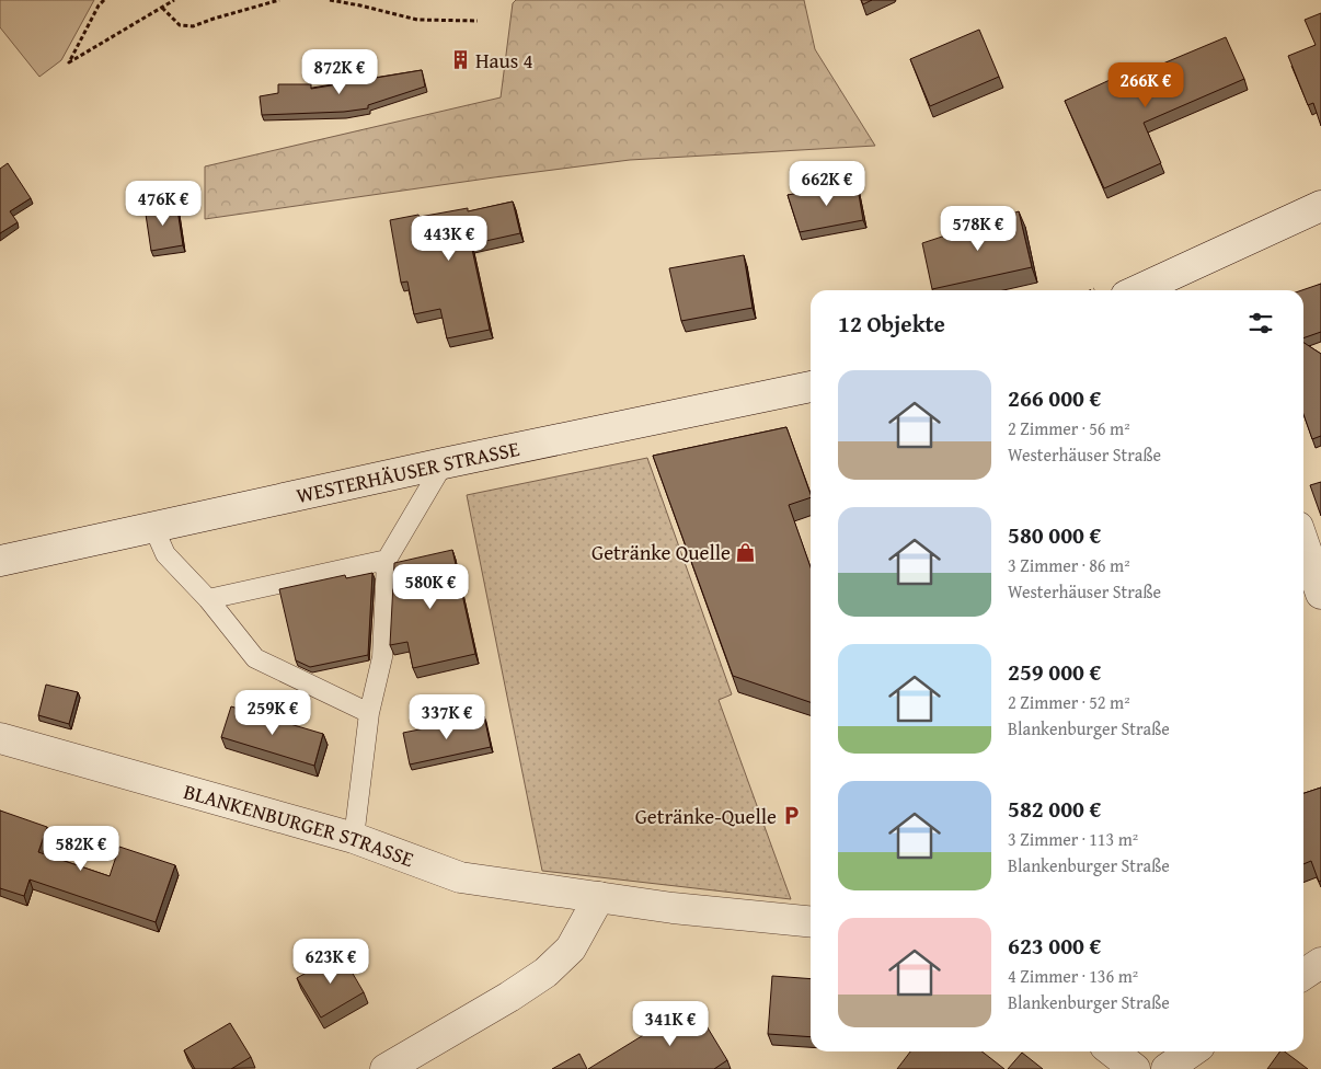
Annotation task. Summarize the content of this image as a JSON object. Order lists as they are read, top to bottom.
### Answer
{
  "streets": {
    "street": ["WESTERHÄUSER STRASSE", "BLANKENBURGER STRASSE"]
  },
  "places": {
    "building": ["Haus 4"],
    "shop": ["Getränke Quelle"],
    "parking": ["Getränke-Quelle"]
  },
  "page": {
    "price": [
      "872K €",
      "266K €",
      "662K €",
      "476K €",
      "578K €",
      "443K €",
      "580K €",
      "259K €",
      "337K €",
      "582K €",
      "623K €",
      "341K €"
    ],
    "heading": "12 Objekte",
    "list": [
      {
        "name": "266 000 €",
        "note": "2 Zimmer · 56 m² · Westerhäuser Straße"
      },
      {
        "name": "580 000 €",
        "note": "3 Zimmer · 86 m² · Westerhäuser Straße"
      },
      {
        "name": "259 000 €",
        "note": "2 Zimmer · 52 m² · Blankenburger Straße"
      },
      {
        "name": "582 000 €",
        "note": "3 Zimmer · 113 m² · Blankenburger Straße"
      },
      {
        "name": "623 000 €",
        "note": "4 Zimmer · 136 m² · Blankenburger Straße"
      }
    ]
  }
}
